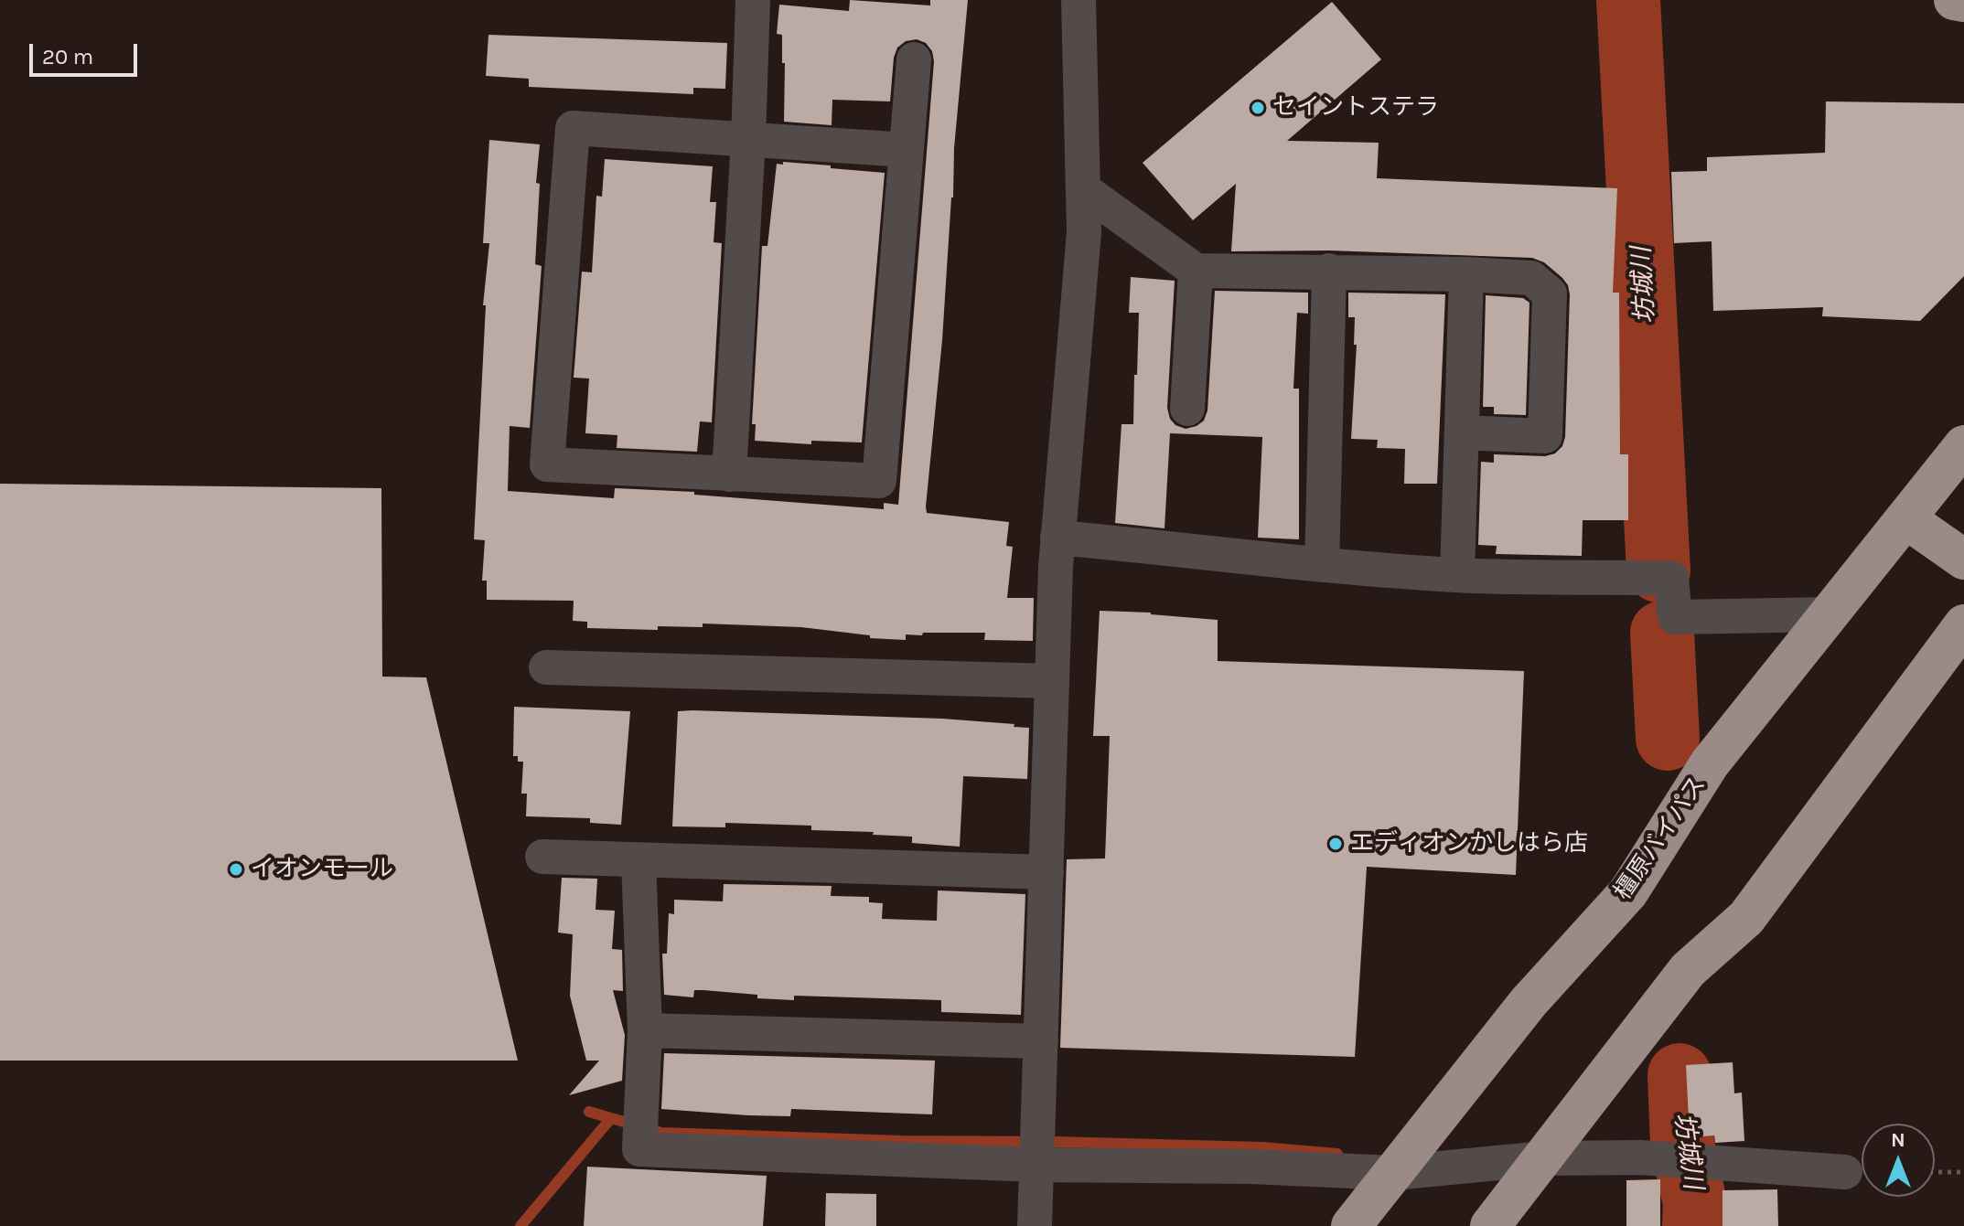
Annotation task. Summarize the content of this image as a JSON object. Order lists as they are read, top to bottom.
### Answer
{
  "streets": {
    "highway": ["橿原バイパス"]
  },
  "water": ["坊城川"],
  "places": ["セイントステラ", "エディオンかしはら店", "イオンモール"],
  "scale_bar": "20 m",
  "north": "top"
}
